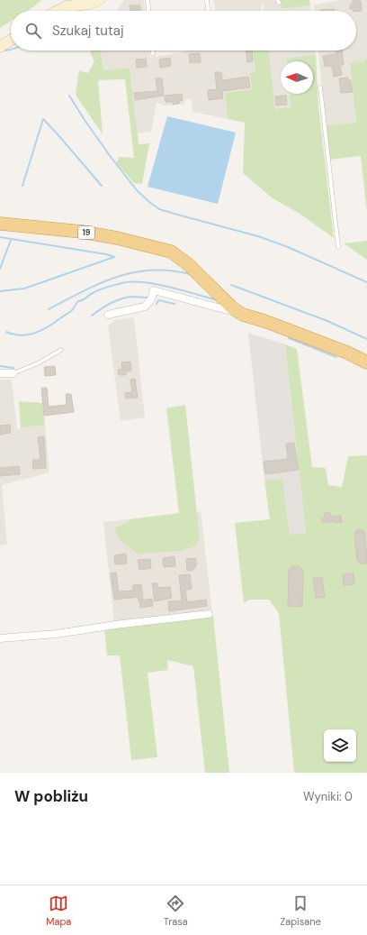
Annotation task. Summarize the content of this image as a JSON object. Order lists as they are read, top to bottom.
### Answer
{
  "streets": {
    "highway": ["19"]
  },
  "north": "left",
  "page": {
    "search": "Szukaj tutaj",
    "heading": ["W pobliżu", "Wyniki: 0"],
    "nav": ["Mapa", "Trasa", "Zapisane"]
  }
}
